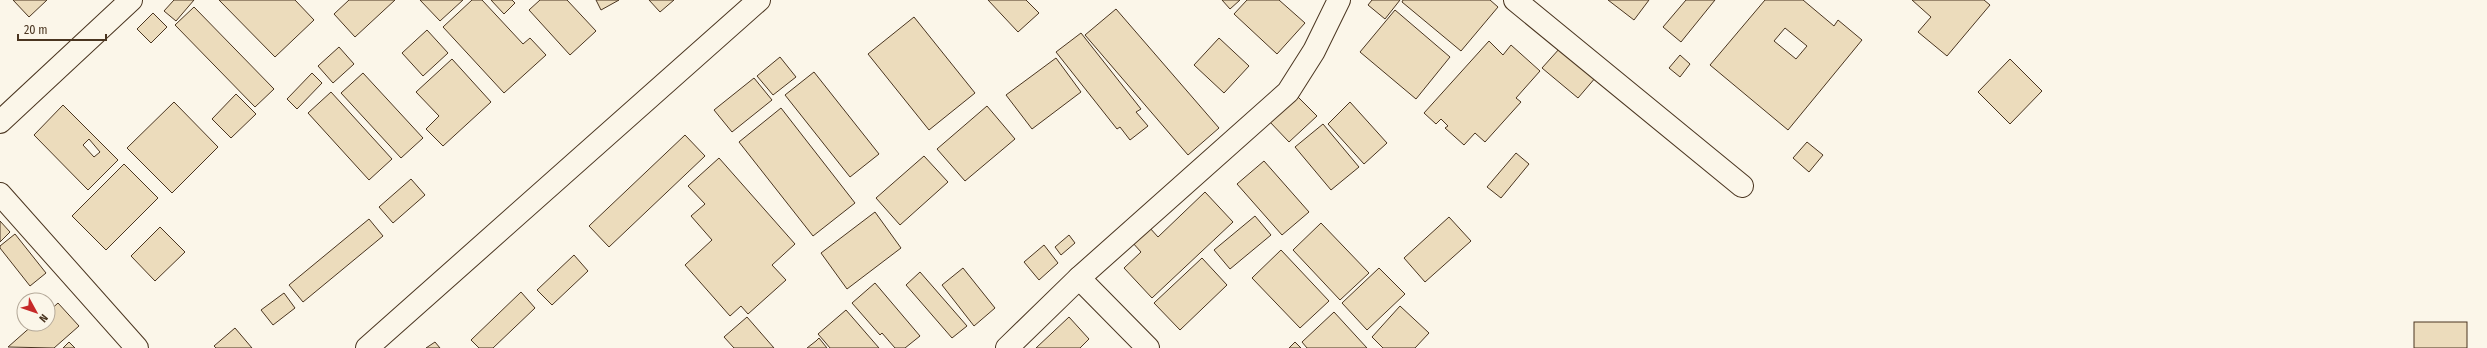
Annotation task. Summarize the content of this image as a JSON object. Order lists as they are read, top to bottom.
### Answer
{
  "scale_bar": "20 m",
  "north": "bottom right"
}
